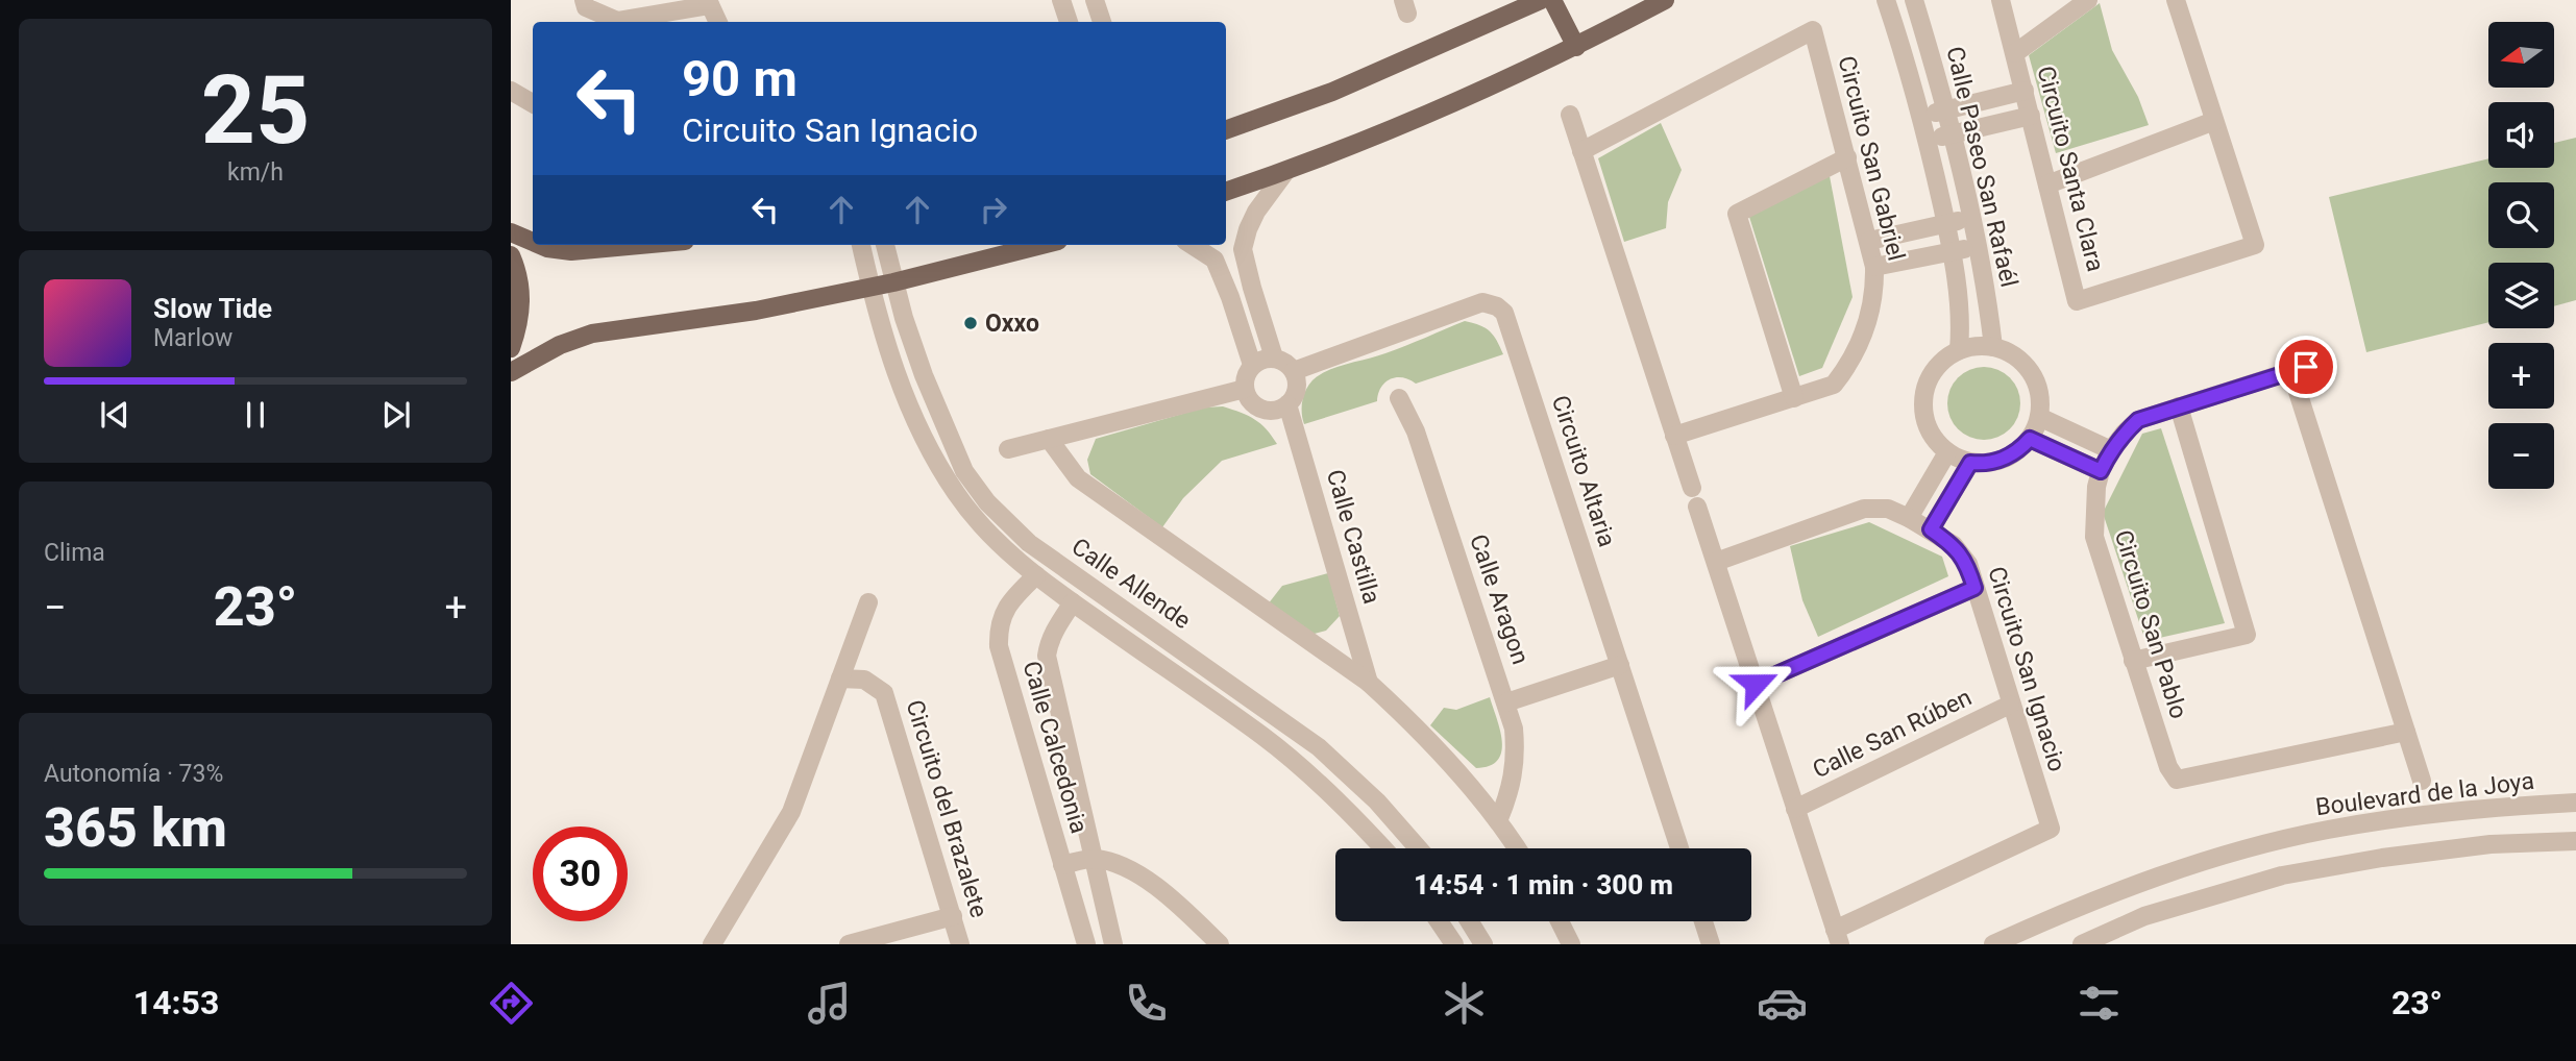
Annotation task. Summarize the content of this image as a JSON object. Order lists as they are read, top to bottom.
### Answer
{
  "streets": {
    "street": [
      "Circuito San Gabriel",
      "Calle Paseo San Rafaél",
      "Circuito Santa Clara",
      "Circuito Altaria",
      "Calle Castilla",
      "Calle Allende",
      "Calle Aragon",
      "Circuito San Pablo",
      "Circuito San Ignacio",
      "Calle San Rúben",
      "Calle Calcedonia",
      "Boulevard de la Joya",
      "Circuito del Brazalete"
    ]
  },
  "crossings": [
    ["Circuito Altaria", "Calle Castilla"],
    ["Calle Allende", "Calle Calcedonia"],
    ["Circuito San Ignacio", "Calle San Rúben"]
  ],
  "places": ["Oxxo"],
  "north": "left",
  "page": {
    "tile": [
      ["25", "km/h"],
      "Clima",
      ["Autonomía · 73%", "365 km"]
    ],
    "map_buttons": ["+", "−"],
    "turn": ["90 m", "Circuito San Ignacio"],
    "song": ["Slow Tide", "Marlow"],
    "heat": ["−", "23°", "+"],
    "limit": "30",
    "trip": "14:54 · 1 min · 300 m",
    "tabs": ["14:53", "23°"]
  }
}
